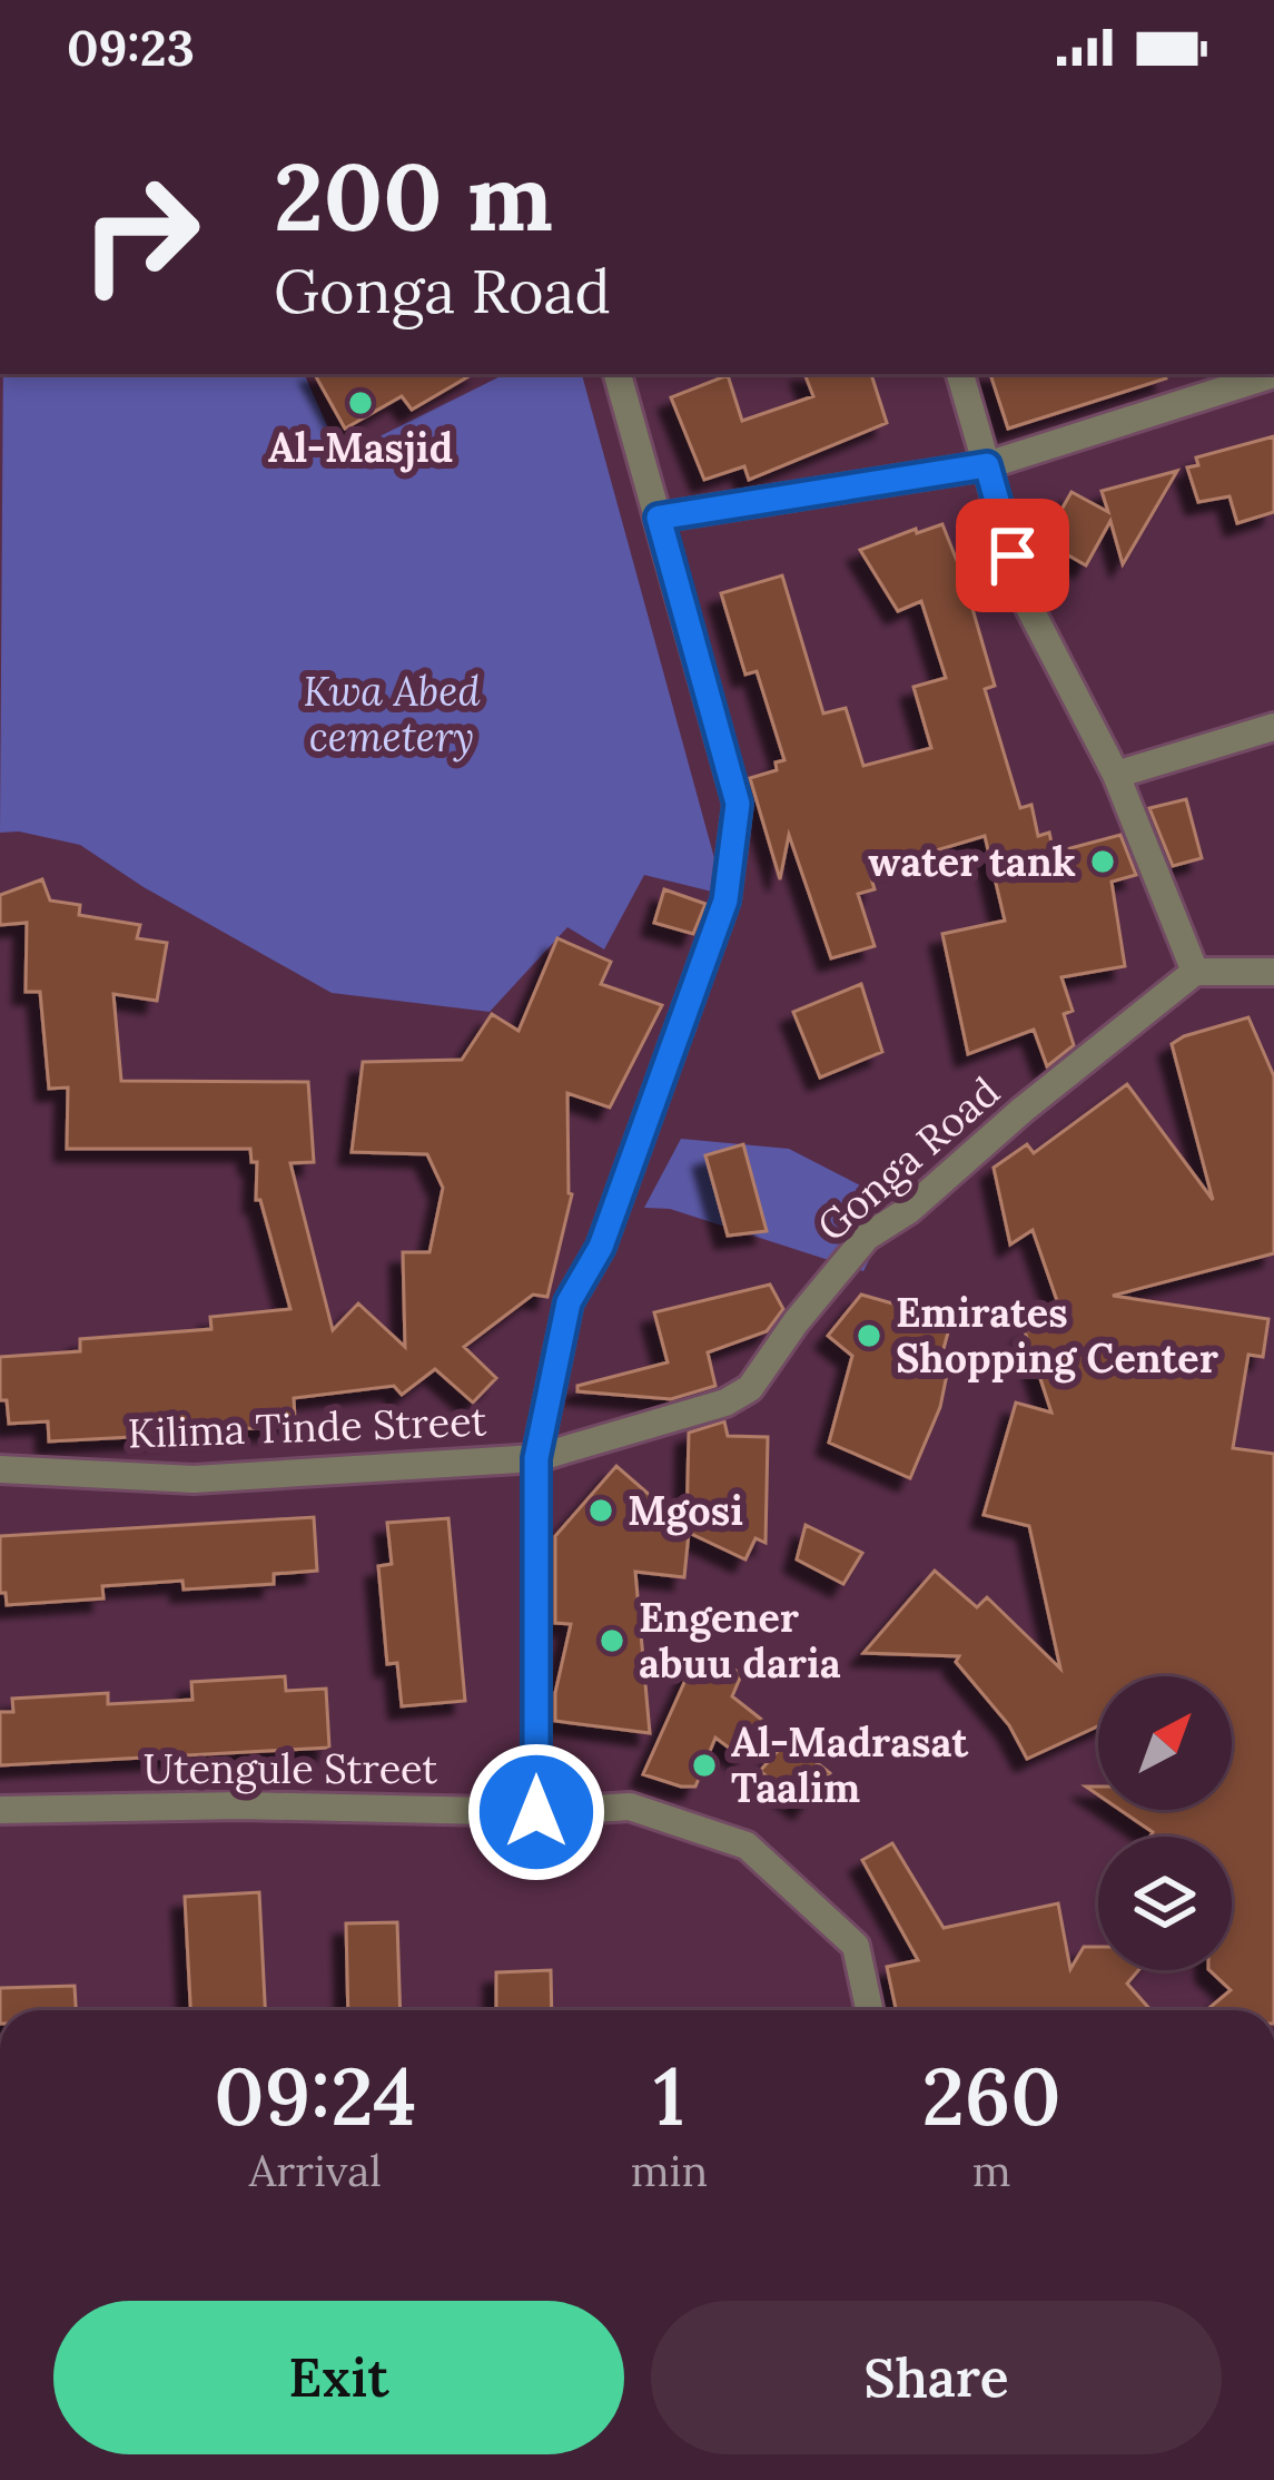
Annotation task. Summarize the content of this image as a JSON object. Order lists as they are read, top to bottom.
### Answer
{
  "streets": {
    "street": ["Gonga Road", "Kilima Tinde Street", "Utengule Street"]
  },
  "crossings": [
    ["Gonga Road", "Kilima Tinde Street"]
  ],
  "parks": ["Kwa Abed cemetery"],
  "places": [
    "Al-Masjid",
    "water tank",
    "Emirates Shopping Center",
    "Mgosi",
    "Engener abuu daria",
    "Al-Madrasat Taalim"
  ],
  "north": "top right",
  "page": {
    "status": "09:23",
    "turn": ["200 m", "Gonga Road"],
    "eta": [
      "09:24",
      "Arrival",
      "1",
      "min",
      "260",
      "m"
    ],
    "buttons": ["Exit", "Share"]
  }
}
